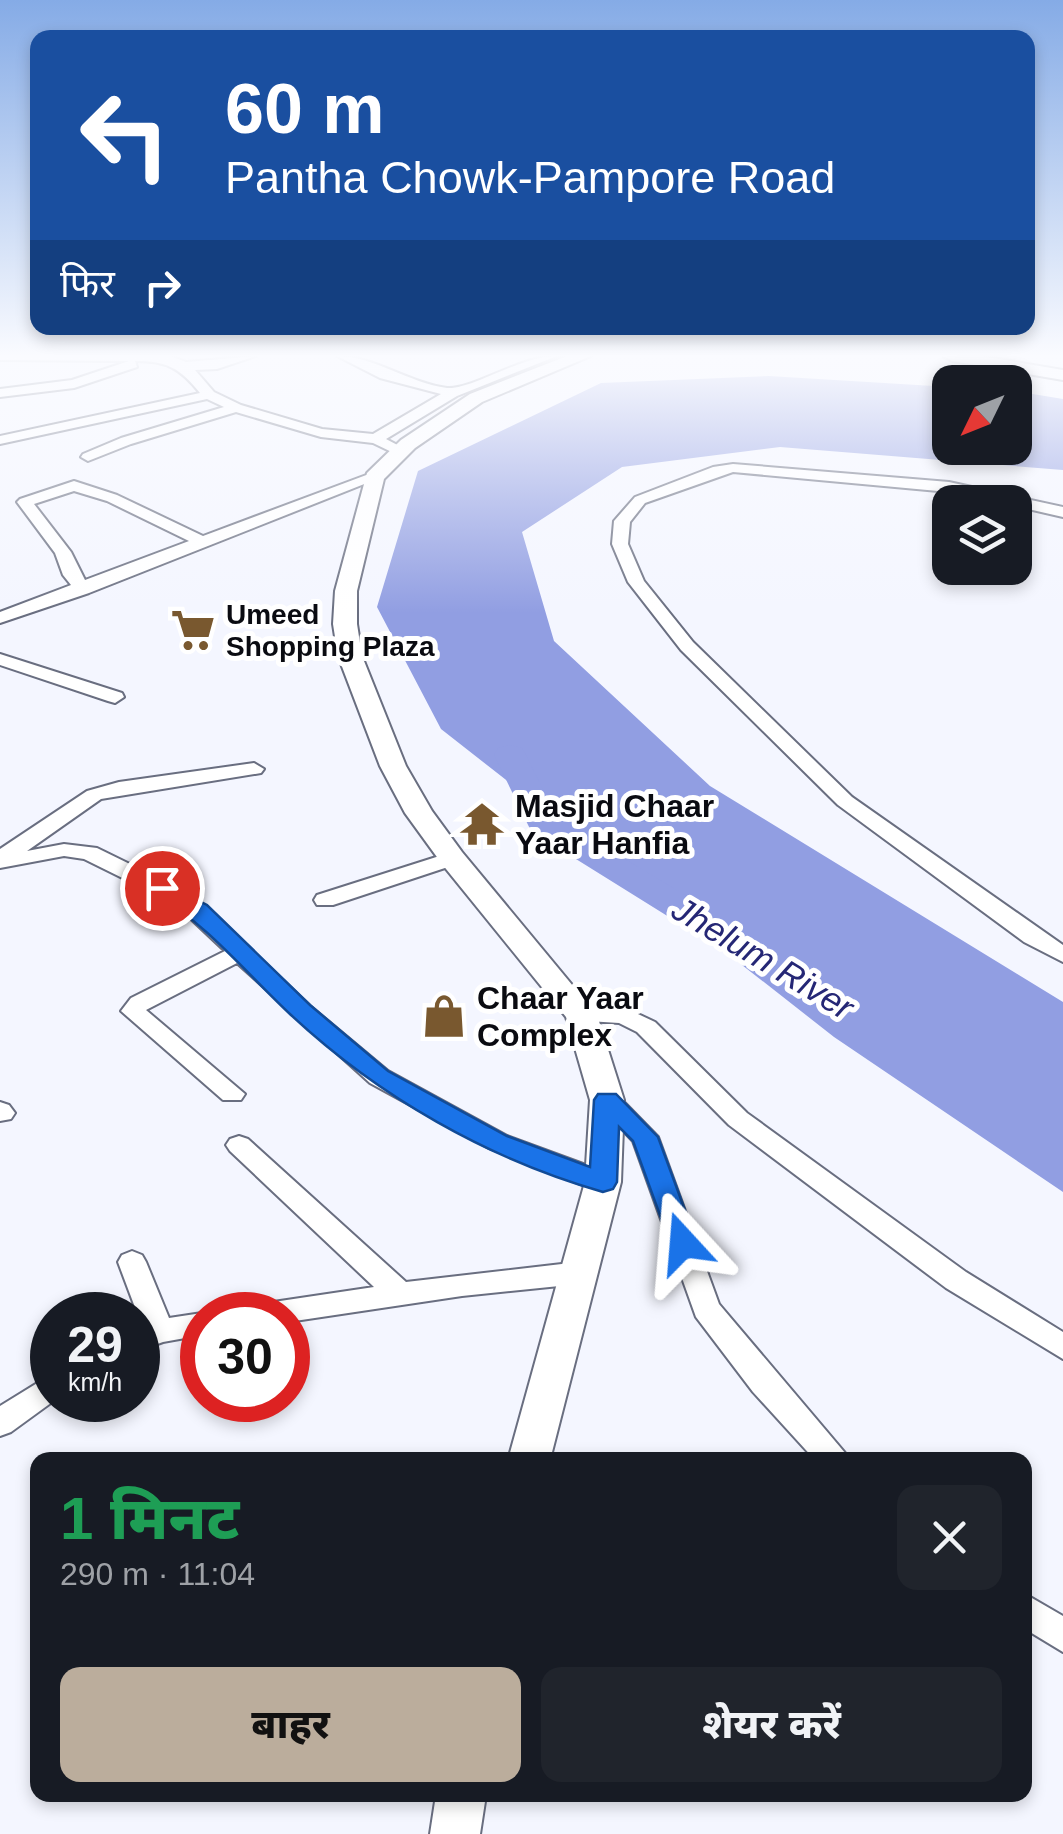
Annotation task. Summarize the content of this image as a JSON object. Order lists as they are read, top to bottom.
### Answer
{
  "water": ["Jhelum River"],
  "places": {
    "supermarket": ["Umeed Shopping Plaza"],
    "temple": ["Masjid Chaar Yaar Hanfia"],
    "shop": ["Chaar Yaar Complex"]
  },
  "north": "bottom left",
  "page": {
    "turn": ["60 m", "Pantha Chowk-Pampore Road"],
    "then": "फिर",
    "speed": "29 km/h",
    "limit": "30",
    "heading": ["1 मिनट", "290 m · 11:04"],
    "buttons": ["बाहर", "शेयर करें"]
  }
}
